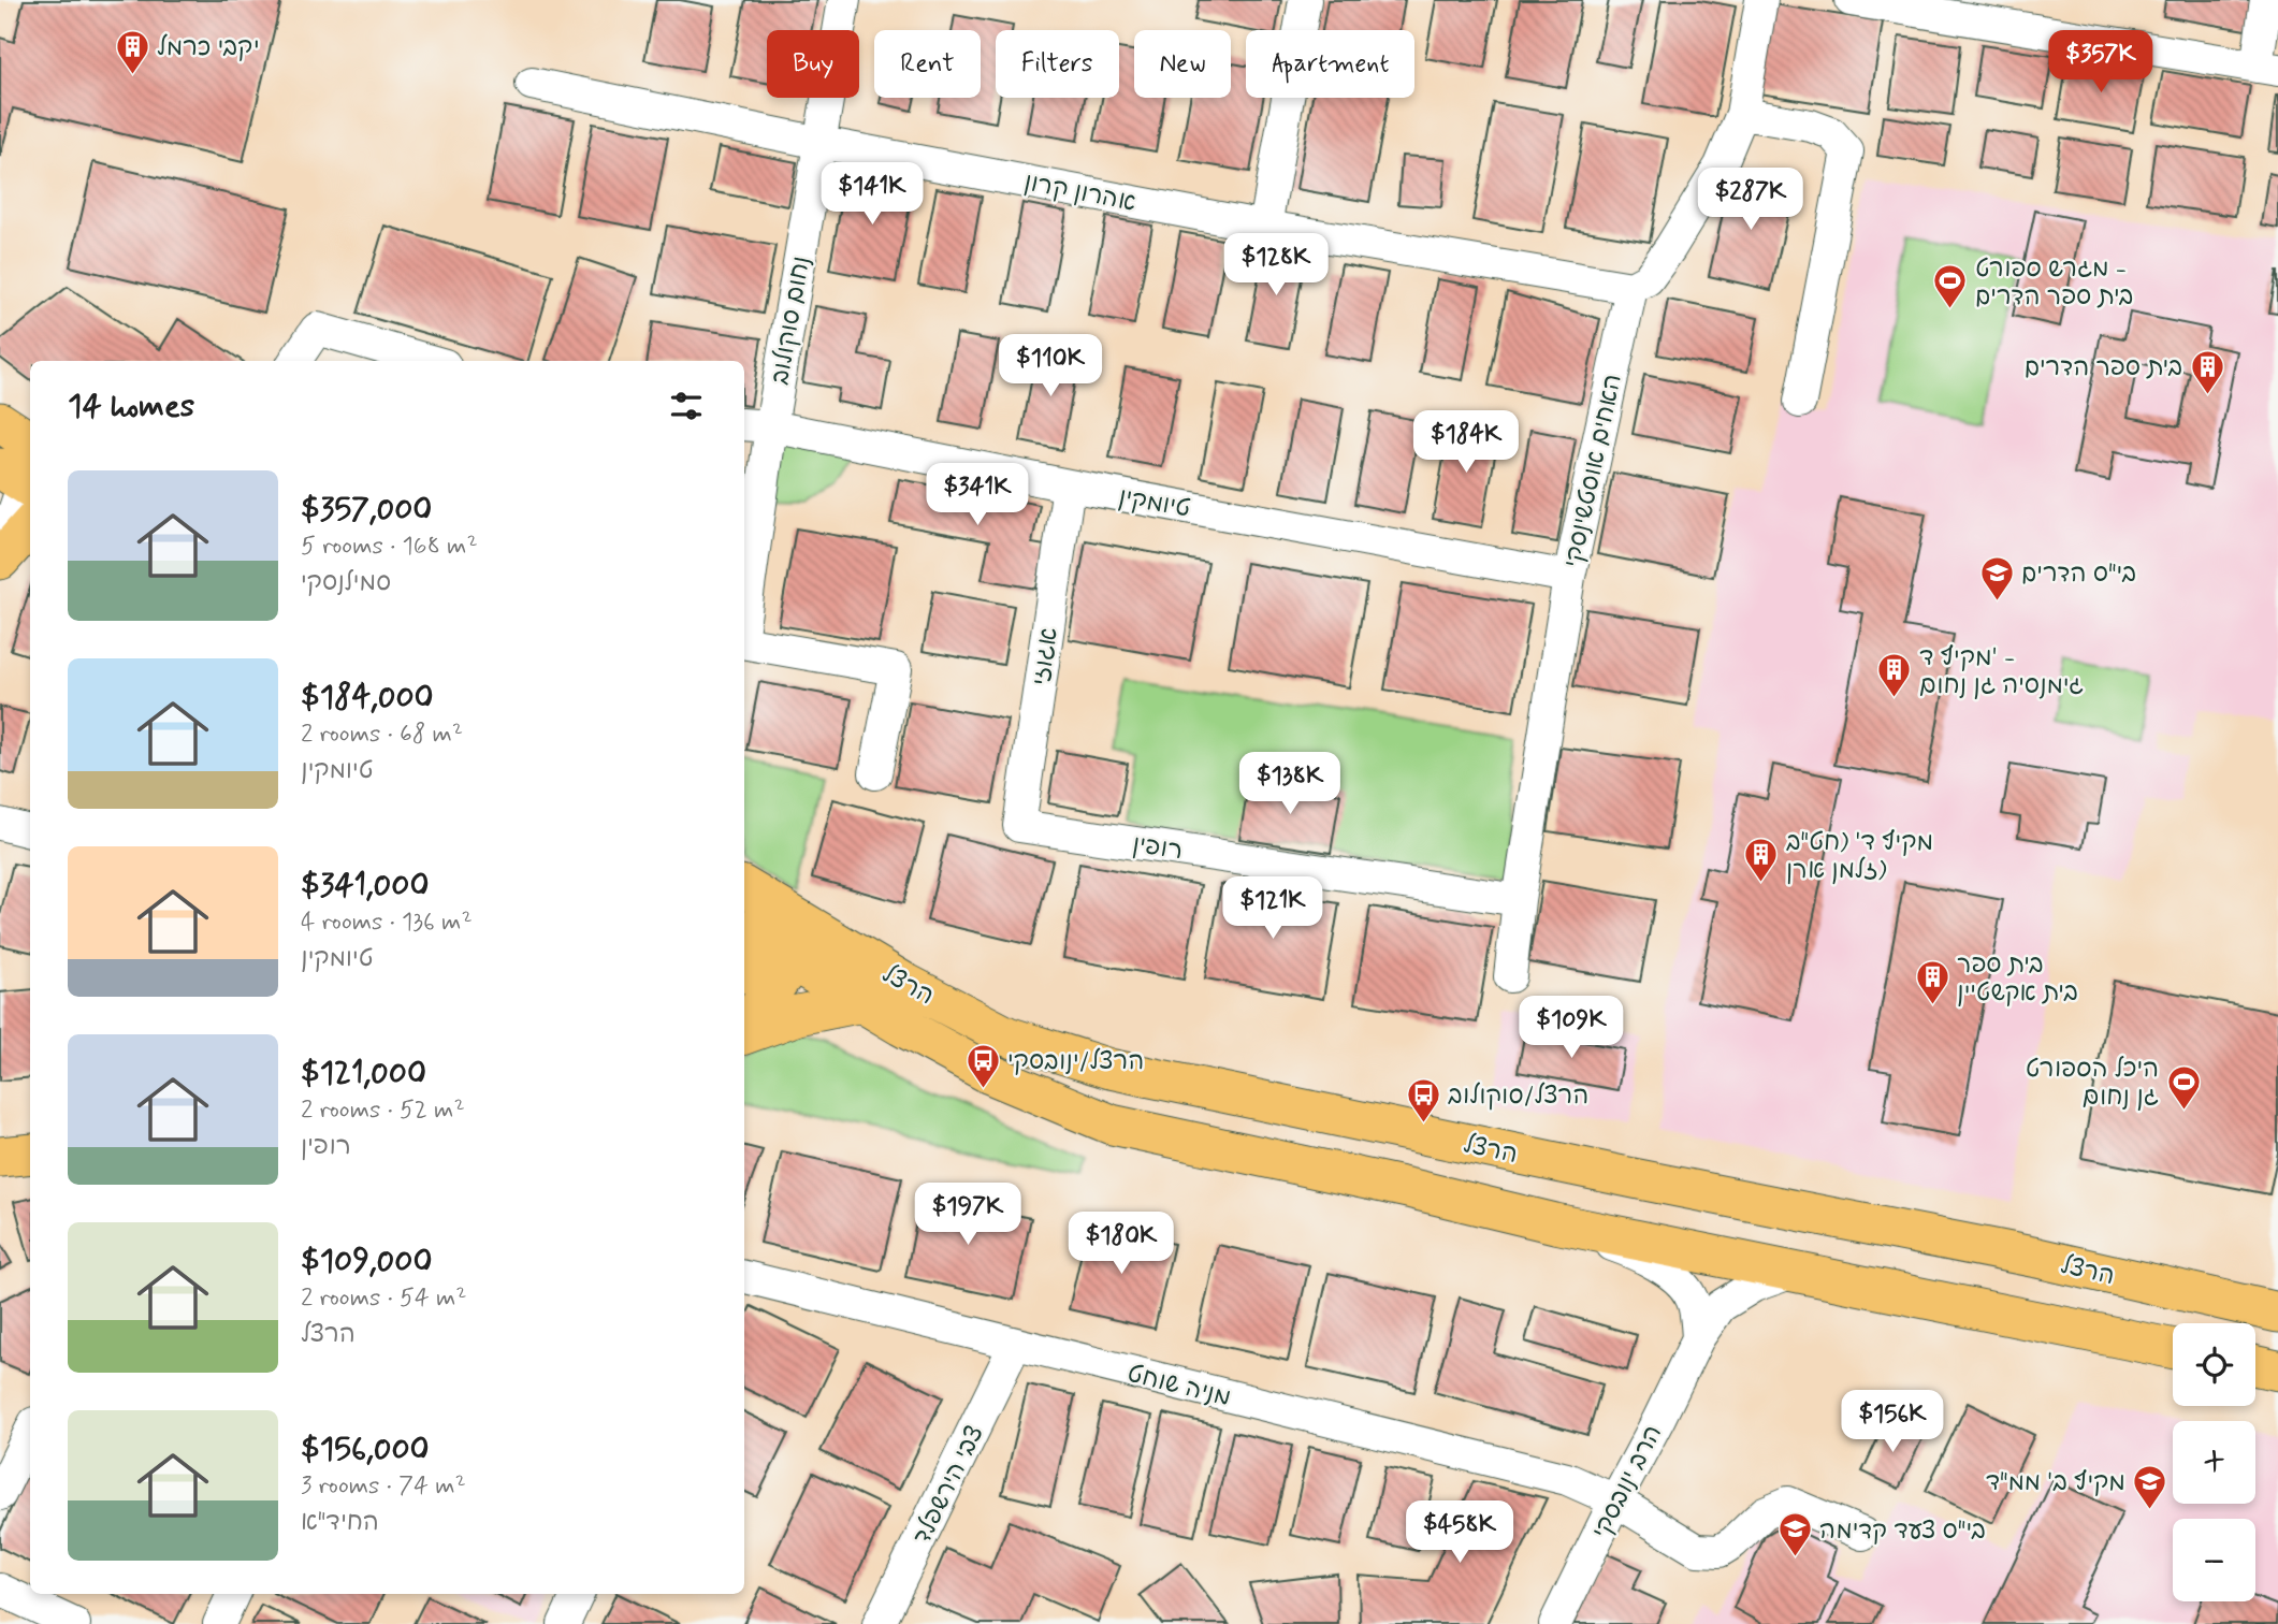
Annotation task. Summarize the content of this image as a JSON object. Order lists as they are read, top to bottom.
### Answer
{
  "streets": {
    "main road": ["הרצל"],
    "street": [
      "אהרון קרון",
      "נחום סוקולוב",
      "האחים אוסטשינסקי",
      "טיומקין",
      "אגוזי",
      "רופין",
      "מניה שוחט",
      "הרב ינובסקי",
      "צבי הירשפלד"
    ]
  },
  "crossings": [
    ["אהרון קרון", "נחום סוקולוב"],
    ["אהרון קרון", "האחים אוסטשינסקי"],
    ["נחום סוקולוב", "טיומקין"],
    ["האחים אוסטשינסקי", "טיומקין"],
    ["האחים אוסטשינסקי", "רופין"],
    ["טיומקין", "אגוזי"],
    ["אגוזי", "רופין"],
    ["הרצל", "הרב ינובסקי"],
    ["מניה שוחט", "הרב ינובסקי"],
    ["מניה שוחט", "צבי הירשפלד"]
  ],
  "places": {
    "building": [
      "יקבי כרמל",
      "בית ספר הדרים",
      "מקיף ד' - גימנסיה גן נחום",
      "מקיף ד' (חט\"ב זלמן ארן)",
      "בית ספר בית אקשטיין"
    ],
    "sports": ["מגרש ספורט - בית ספר הדרים", "היכל הספורט גן נחום"],
    "school or university": ["בי\"ס הדרים", "מקיף ב' ממ\"ד", "בי\"ס צעד קדימה"],
    "bus stop": ["הרצל/ינובסקי", "הרצל/סוקולוב"]
  },
  "page": {
    "price": [
      "$357K",
      "$141K",
      "$287K",
      "$128K",
      "$110K",
      "$184K",
      "$341K",
      "$138K",
      "$121K",
      "$109K",
      "$197K",
      "$180K",
      "$156K",
      "$458K"
    ],
    "chip": [
      "Buy",
      "Rent",
      "Filters",
      "New",
      "Apartment"
    ],
    "heading": "14 homes",
    "list": [
      {
        "name": "$357,000",
        "note": "5 rooms · 168 m² · סמילנסקי"
      },
      {
        "name": "$184,000",
        "note": "2 rooms · 68 m² · טיומקין"
      },
      {
        "name": "$341,000",
        "note": "4 rooms · 136 m² · טיומקין"
      },
      {
        "name": "$121,000",
        "note": "2 rooms · 52 m² · רופין"
      },
      {
        "name": "$109,000",
        "note": "2 rooms · 54 m² · הרצל"
      },
      {
        "name": "$156,000",
        "note": "3 rooms · 74 m² · החיד\"א"
      }
    ],
    "map_buttons": ["+", "−"]
  }
}
